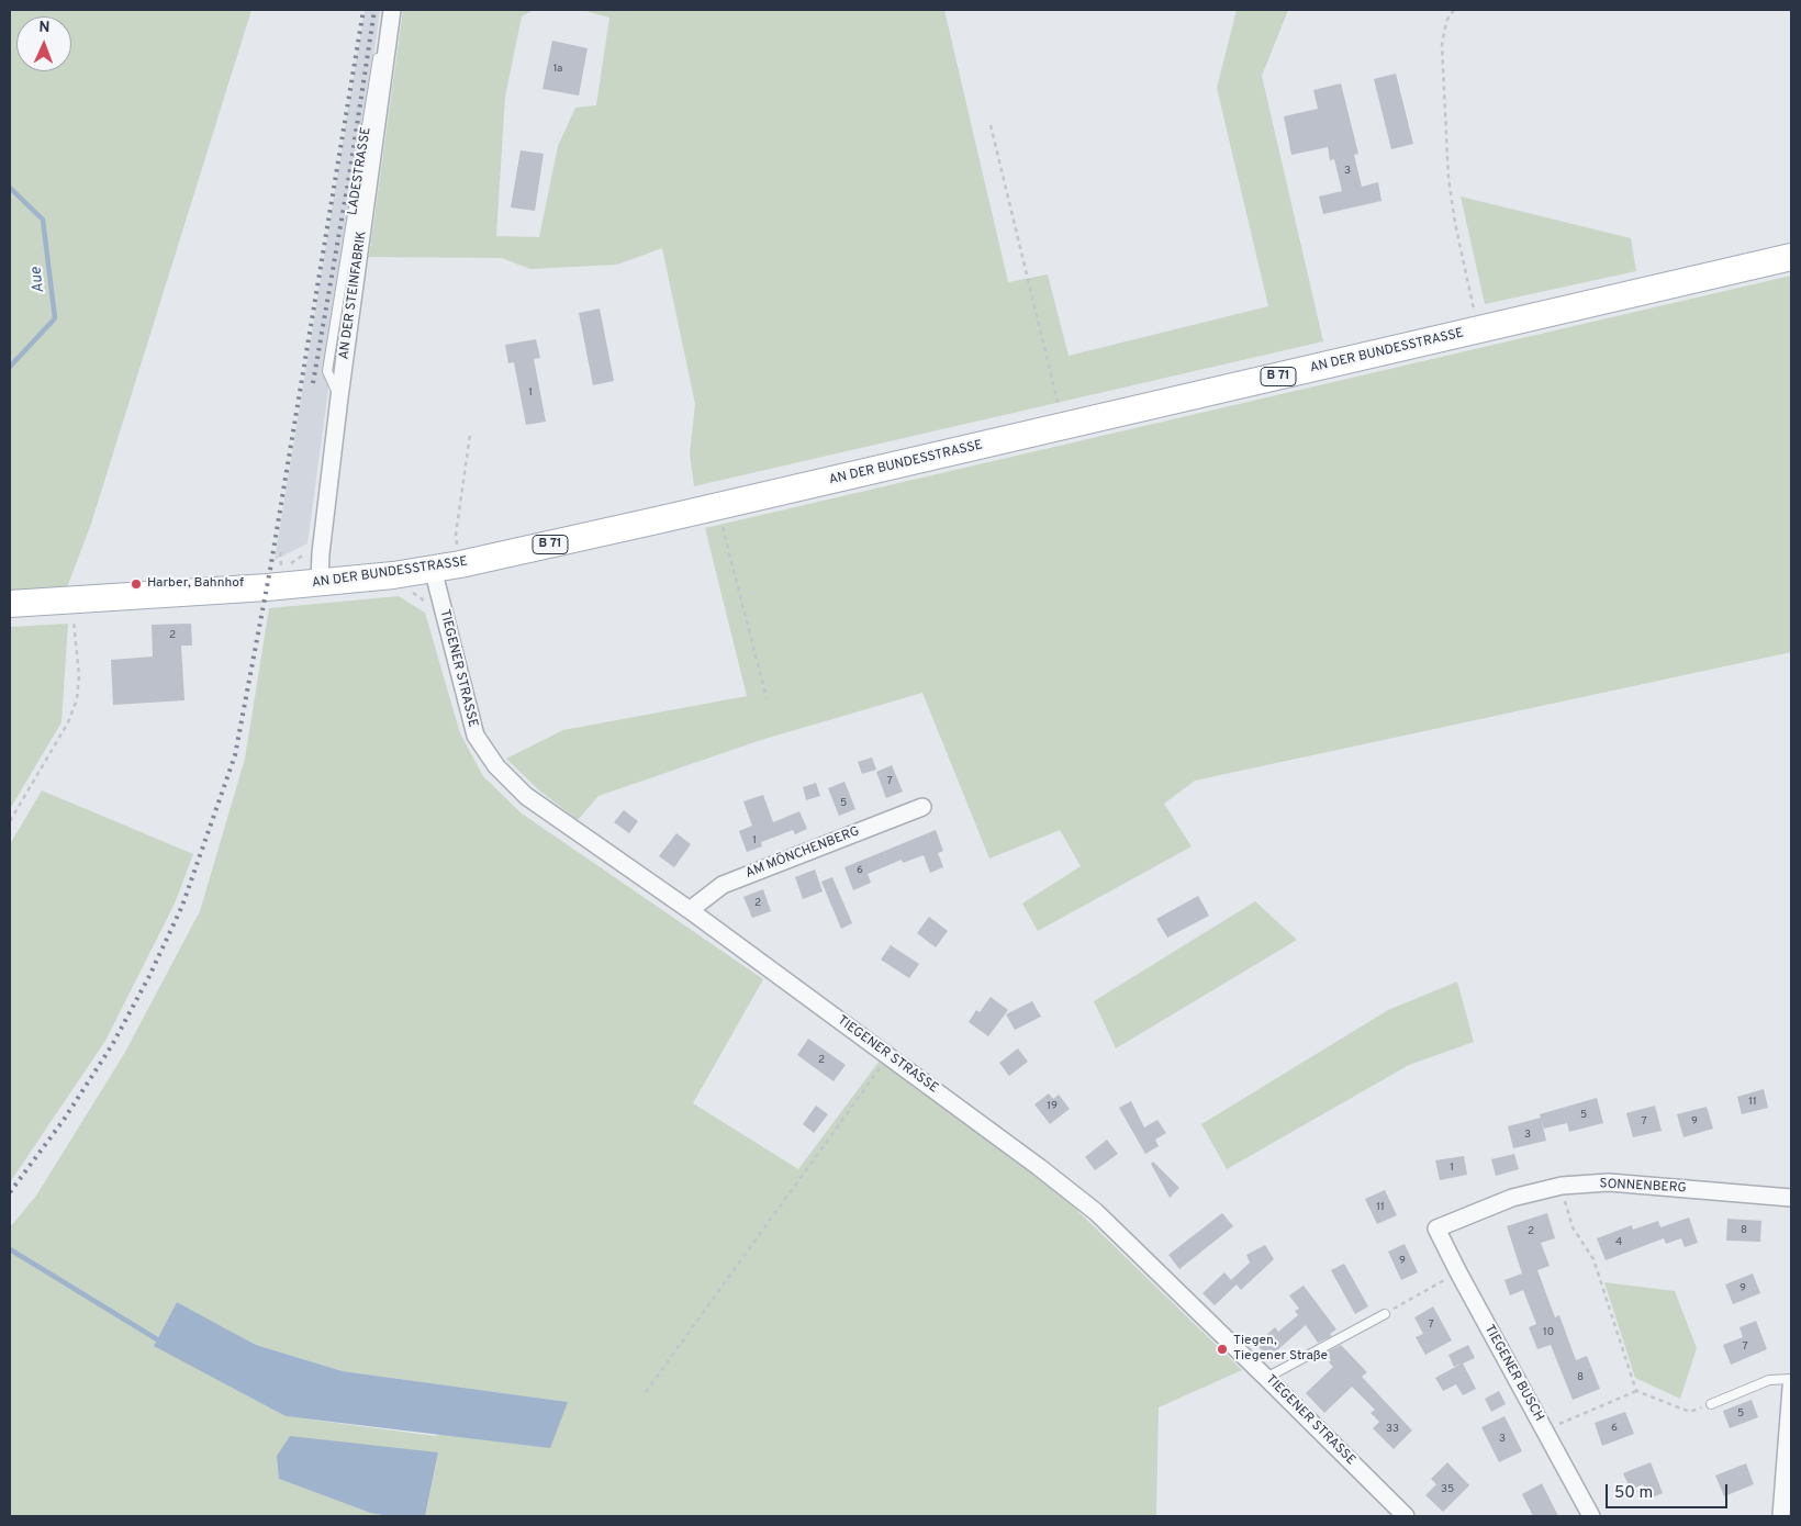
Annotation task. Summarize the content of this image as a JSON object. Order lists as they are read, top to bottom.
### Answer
{
  "streets": {
    "main road": ["AN DER BUNDESSTRASSE", "B 71"],
    "street": [
      "AN DER STEINFABRIK",
      "TIEGENER STRASSE",
      "AM MÖNCHENBERG",
      "SONNENBERG",
      "TIEGENER BUSCH"
    ]
  },
  "crossings": [
    ["AN DER STEINFABRIK", "AN DER BUNDESSTRASSE"],
    ["AN DER BUNDESSTRASSE", "TIEGENER STRASSE"],
    ["TIEGENER STRASSE", "AM MÖNCHENBERG"],
    ["SONNENBERG", "TIEGENER BUSCH"]
  ],
  "water": ["Aue"],
  "places": ["Harber, Bahnhof", "Tiegen, Tiegener Straße"],
  "house_numbers": [
    "1a",
    "3",
    "1",
    "2",
    "7",
    "5",
    "1",
    "6",
    "2",
    "2",
    "11",
    "19",
    "5",
    "7",
    "9",
    "3",
    "1",
    "11",
    "8",
    "2",
    "4",
    "9",
    "9",
    "7",
    "10",
    "7",
    "8",
    "5",
    "6",
    "33",
    "3",
    "35"
  ],
  "scale_bar": "50 m",
  "north": "top"
}
